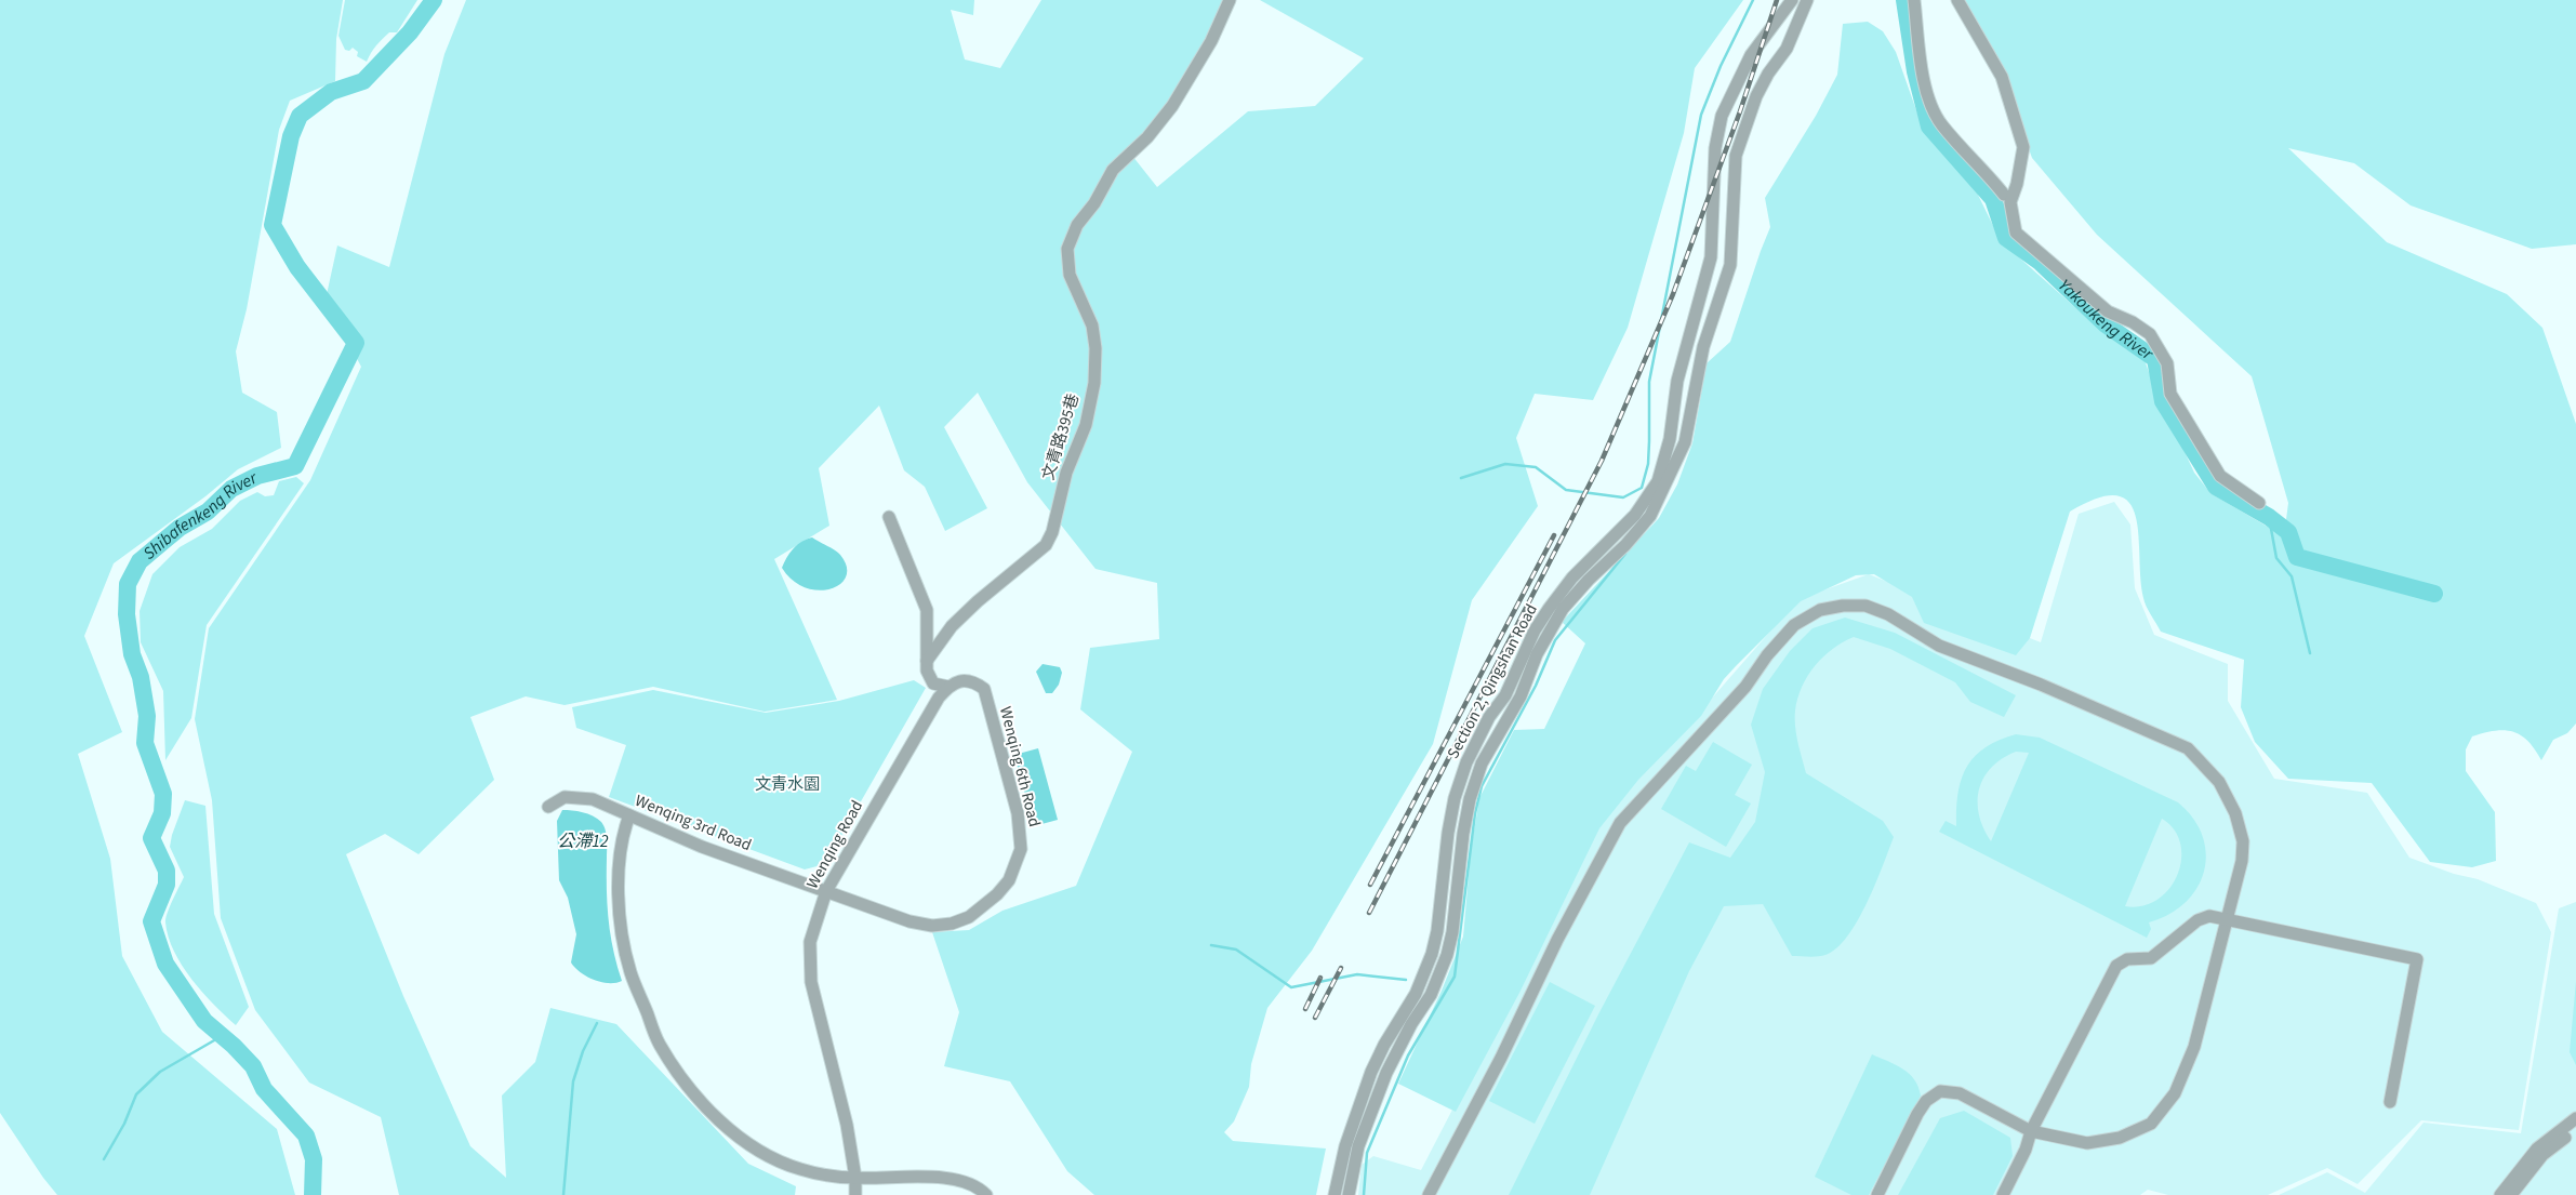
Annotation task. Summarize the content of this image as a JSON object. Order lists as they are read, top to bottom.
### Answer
{
  "streets": {
    "street": [
      "文青路395巷",
      "Section 2, Qingshan Road",
      "Wenqing 6th Road",
      "Wenqing 3rd Road",
      "Wenqing Road"
    ]
  },
  "crossings": [
    ["Wenqing 6th Road", "Wenqing 3rd Road"],
    ["Wenqing 6th Road", "Wenqing Road"],
    ["Wenqing 3rd Road", "Wenqing Road"]
  ],
  "water": ["Yakoukeng River", "Shibafenkeng River", "公滯12"],
  "parks": ["文青水園"]
}
